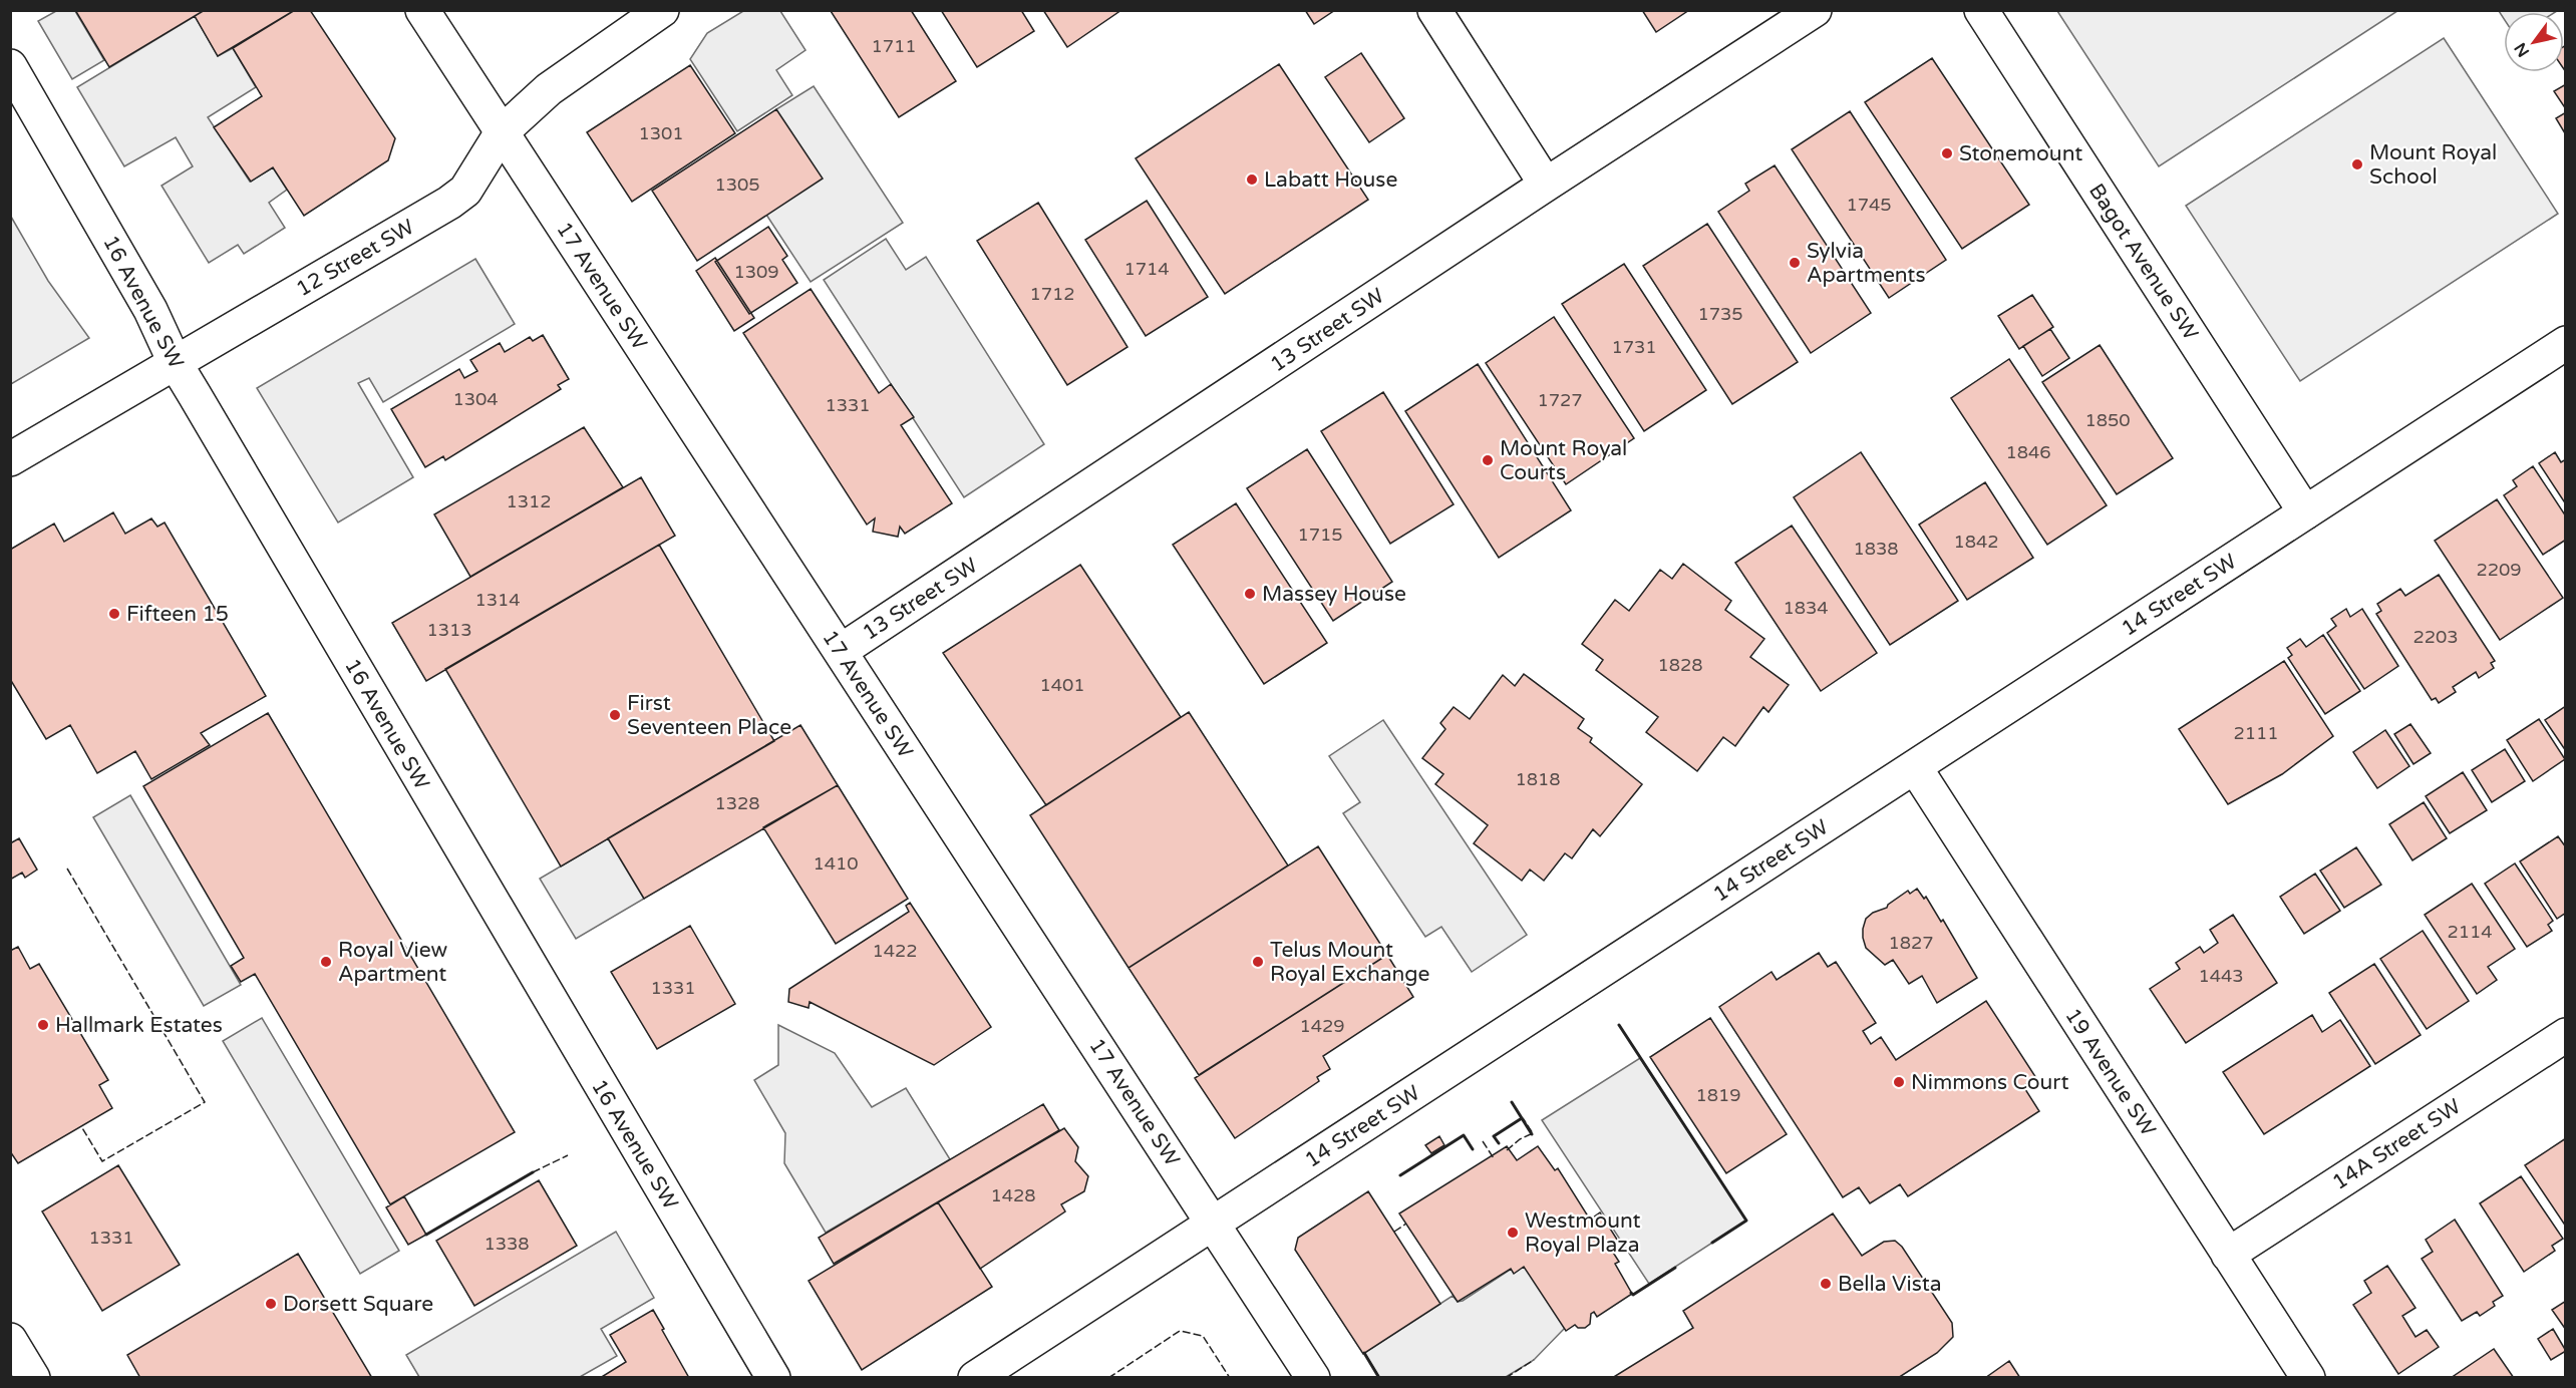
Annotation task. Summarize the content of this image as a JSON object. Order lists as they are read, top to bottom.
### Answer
{
  "streets": {
    "street": [
      "12 Street SW",
      "Bagot Avenue SW",
      "17 Avenue SW",
      "16 Avenue SW",
      "13 Street SW",
      "14 Street SW",
      "19 Avenue SW",
      "14A Street SW"
    ]
  },
  "crossings": [
    ["12 Street SW", "17 Avenue SW"],
    ["12 Street SW", "16 Avenue SW"],
    ["Bagot Avenue SW", "14 Street SW"],
    ["17 Avenue SW", "13 Street SW"],
    ["17 Avenue SW", "14 Street SW"],
    ["14 Street SW", "19 Avenue SW"],
    ["19 Avenue SW", "14A Street SW"]
  ],
  "places": [
    "Stonemount",
    "Mount Royal School",
    "Labatt House",
    "Sylvia Apartments",
    "Mount Royal Courts",
    "Massey House",
    "Fifteen 15",
    "First Seventeen Place",
    "Royal View Apartment",
    "Telus Mount Royal Exchange",
    "Hallmark Estates",
    "Nimmons Court",
    "Westmount Royal Plaza",
    "Bella Vista",
    "Dorsett Square"
  ],
  "house_numbers": [
    "1711",
    "1301",
    "1305",
    "1745",
    "1714",
    "1309",
    "1712",
    "1735",
    "1731",
    "1304",
    "1727",
    "1331",
    "1850",
    "1846",
    "1312",
    "1715",
    "1842",
    "1838",
    "2209",
    "1314",
    "1834",
    "1313",
    "2203",
    "1828",
    "1401",
    "2111",
    "1818",
    "1328",
    "1410",
    "2114",
    "1827",
    "1422",
    "1443",
    "1331",
    "1429",
    "1819",
    "1428",
    "1331",
    "1338"
  ],
  "north": "bottom left"
}
